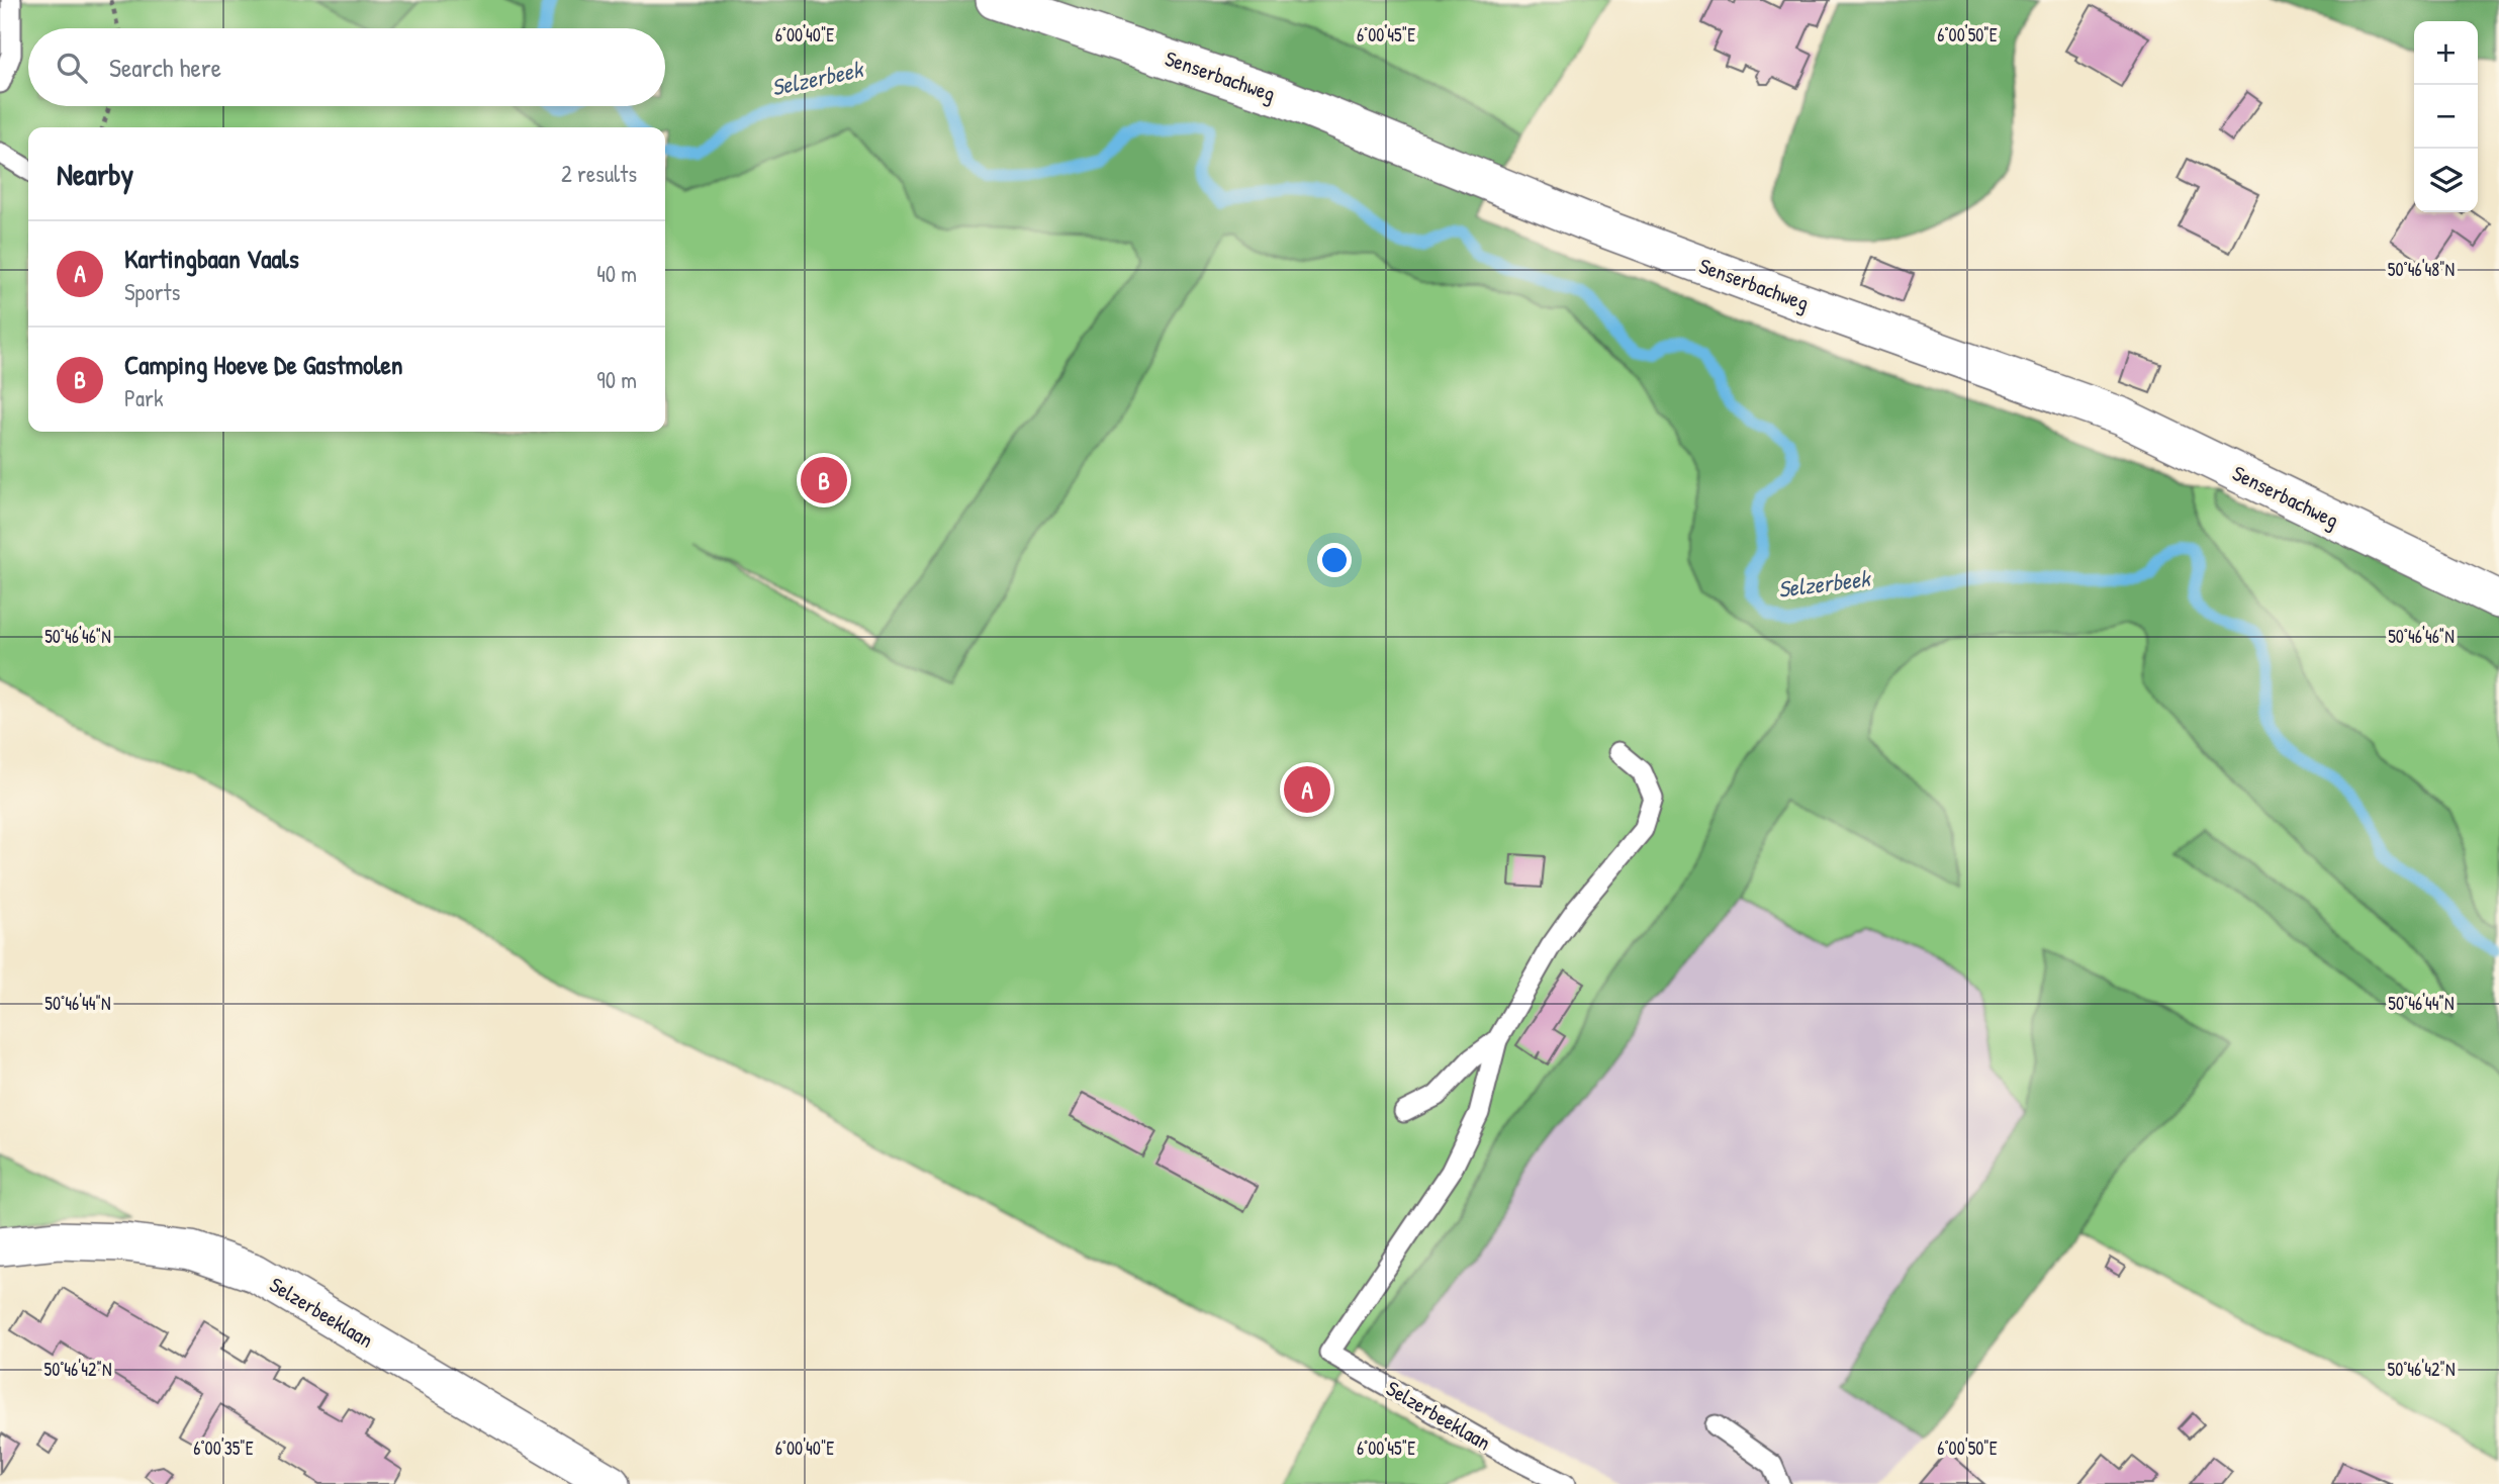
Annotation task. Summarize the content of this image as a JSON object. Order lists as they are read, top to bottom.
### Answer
{
  "streets": {
    "street": ["Senserbachweg", "Selzerbeeklaan"]
  },
  "water": ["Selzerbeek"],
  "page": {
    "map_buttons": ["+", "−"],
    "search": "Search here",
    "heading": ["Nearby", "2 results"],
    "list": [
      {
        "mark": "A",
        "name": "Kartingbaan Vaals",
        "note": "Sports",
        "value": "40 m"
      },
      {
        "mark": "B",
        "name": "Camping Hoeve De Gastmolen",
        "note": "Park",
        "value": "90 m"
      }
    ],
    "pins": ["B", "A"]
  },
  "coordinates": [
    "6°00'40\"E",
    "6°00'45\"E",
    "6°00'50\"E",
    "50°46'48\"N",
    "50°46'46\"N",
    "50°46'44\"N",
    "50°46'42\"N",
    "6°00'35\"E"
  ]
}
